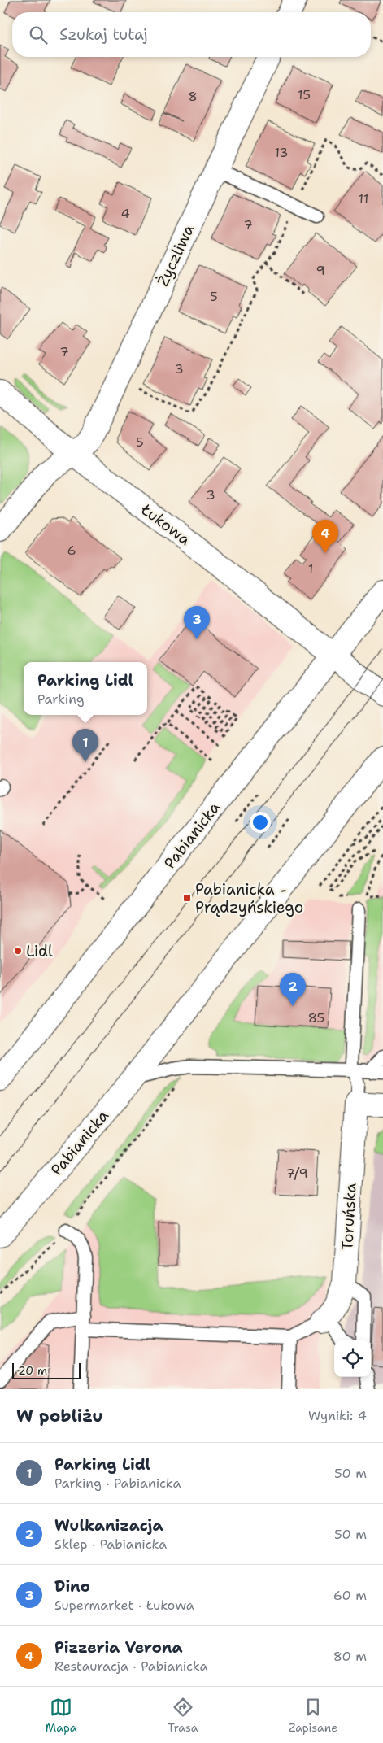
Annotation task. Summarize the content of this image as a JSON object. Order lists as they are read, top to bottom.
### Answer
{
  "streets": {
    "street": [
      "Życzliwa",
      "Łukowa",
      "Pabianicka",
      "Toruńska"
    ]
  },
  "crossings": [
    ["Życzliwa", "Łukowa"],
    ["Łukowa", "Pabianicka"]
  ],
  "places": {
    "transit": ["Pabianicka - Prądzyńskiego"],
    "other": ["Lidl"]
  },
  "house_numbers": [
    "15",
    "8",
    "13",
    "11",
    "4",
    "7",
    "9",
    "5",
    "7",
    "3",
    "5",
    "3",
    "6",
    "1",
    "85",
    "7/9"
  ],
  "scale_bar": "20 m",
  "page": {
    "search": "Szukaj tutaj",
    "pins": [
      "4",
      "3",
      "1",
      "2"
    ],
    "popup": ["Parking Lidl", "Parking"],
    "scale": "20 m",
    "heading": ["W pobliżu", "Wyniki: 4"],
    "list": [
      {
        "mark": "1",
        "name": "Parking Lidl",
        "note": "Parking · Pabianicka",
        "value": "50 m"
      },
      {
        "mark": "2",
        "name": "Wulkanizacja",
        "note": "Sklep · Pabianicka",
        "value": "50 m"
      },
      {
        "mark": "3",
        "name": "Dino",
        "note": "Supermarket · Łukowa",
        "value": "60 m"
      },
      {
        "mark": "4",
        "name": "Pizzeria Verona",
        "note": "Restauracja · Pabianicka",
        "value": "80 m"
      }
    ],
    "nav": ["Mapa", "Trasa", "Zapisane"]
  }
}
